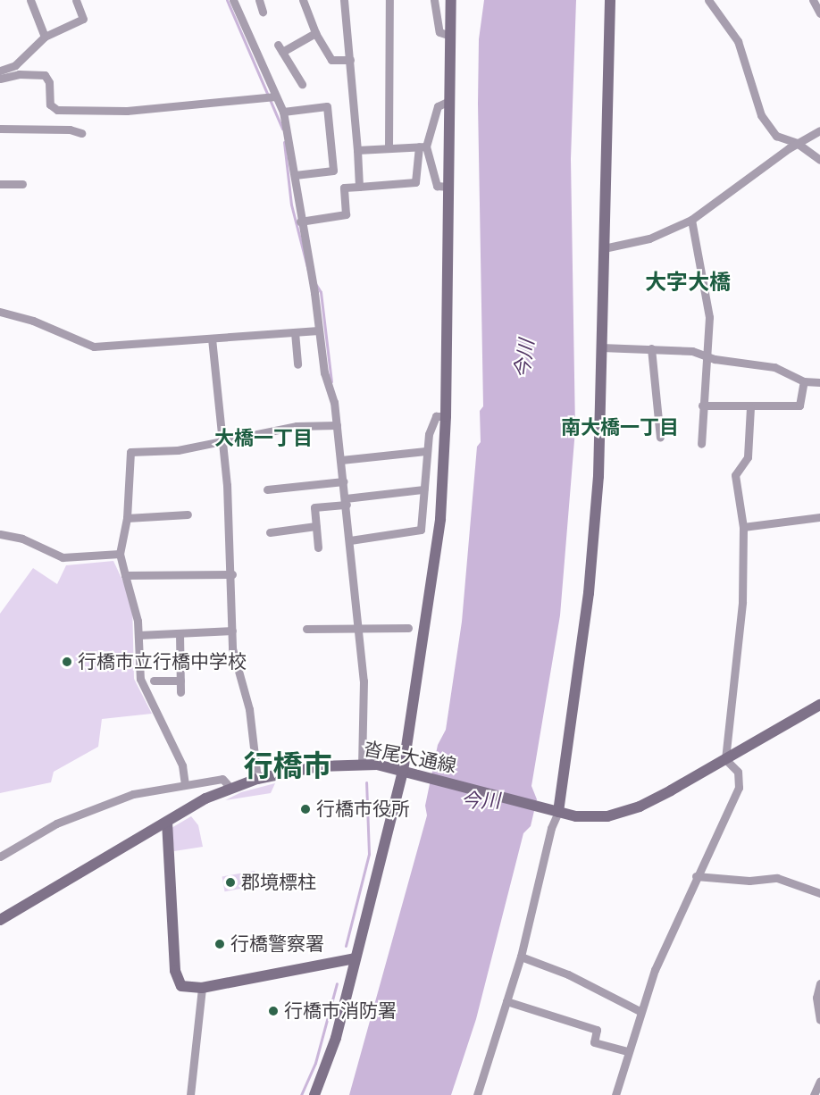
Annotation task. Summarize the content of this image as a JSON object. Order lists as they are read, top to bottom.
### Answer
{
  "streets": {
    "street": ["沓尾大通線"]
  },
  "districts": [
    "大字大橋",
    "南大橋一丁目",
    "大橋一丁目",
    "行橋市"
  ],
  "water": ["今川"],
  "places": [
    "行橋市立行橋中学校",
    "行橋市役所",
    "郡境標柱",
    "行橋警察署",
    "行橋市消防署"
  ]
}
